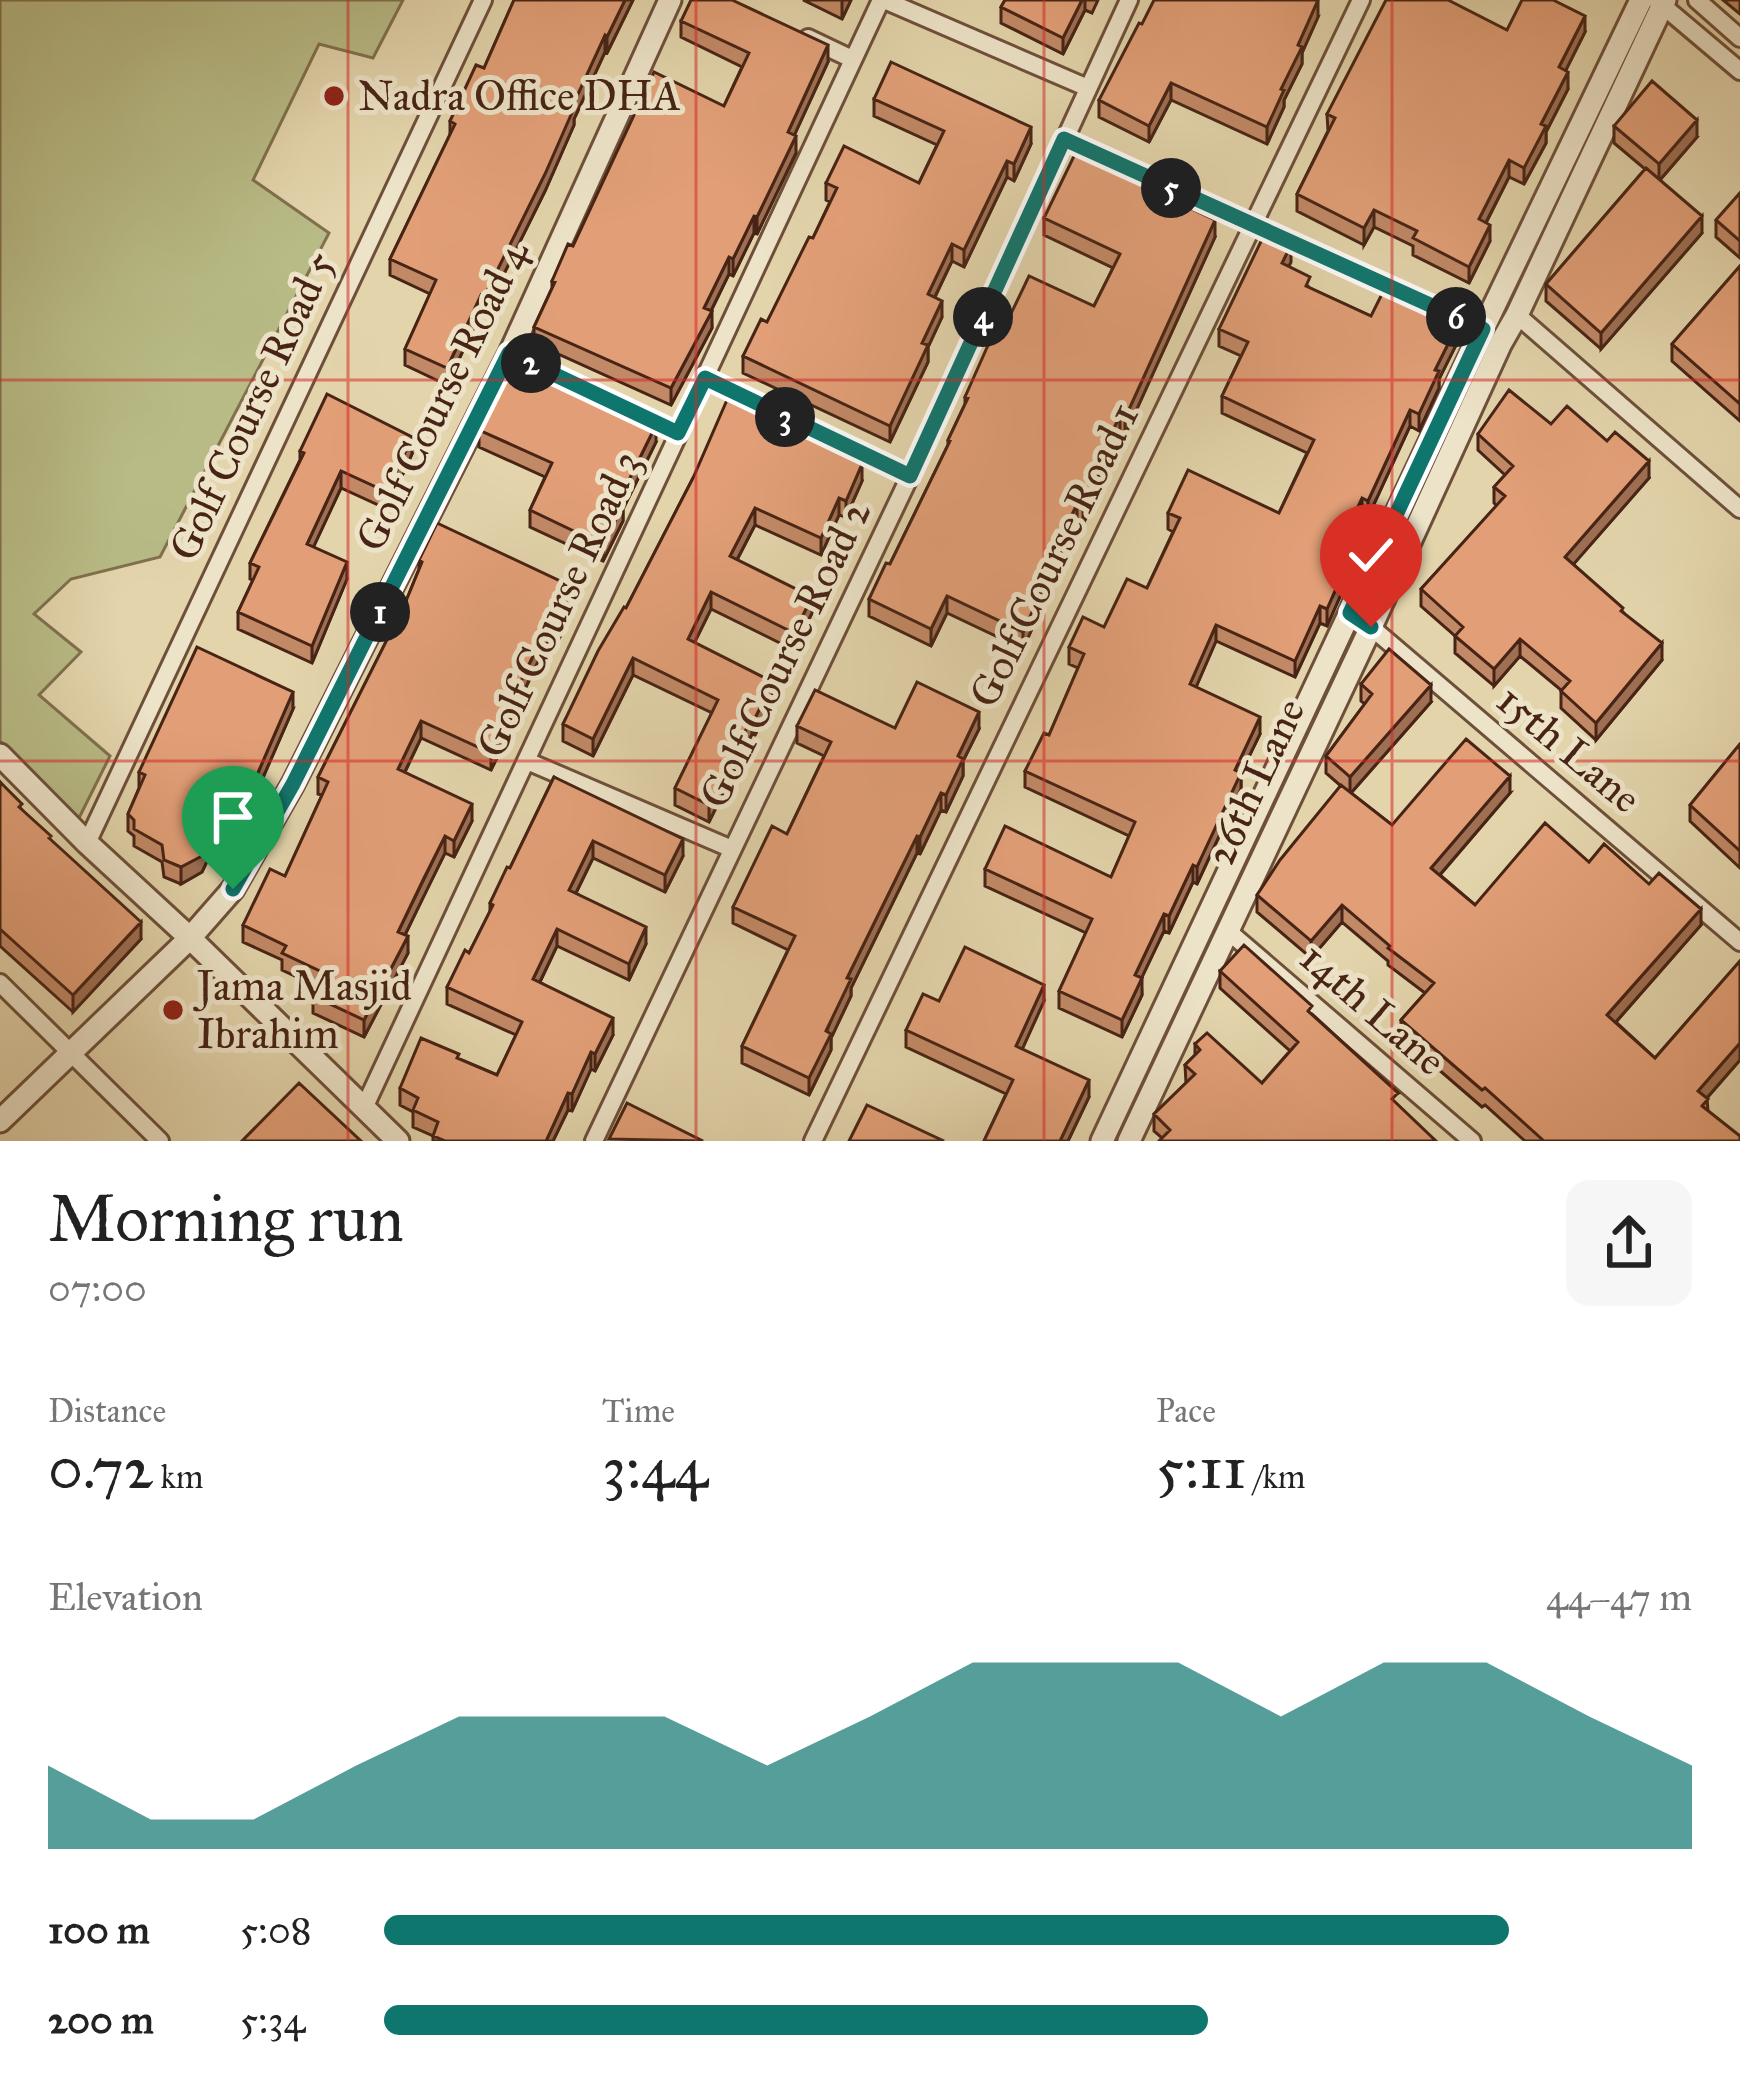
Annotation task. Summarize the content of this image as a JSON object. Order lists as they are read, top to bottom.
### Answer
{
  "streets": {
    "street": [
      "Golf Course Road 4",
      "Golf Course Road 5",
      "Golf Course Road 1",
      "Golf Course Road 3",
      "Golf Course Road 2",
      "15th Lane",
      "26th Lane",
      "14th Lane"
    ]
  },
  "crossings": [
    ["15th Lane", "26th Lane"],
    ["26th Lane", "14th Lane"]
  ],
  "places": ["Nadra Office DHA", "Jama Masjid Ibrahim"],
  "page": {
    "pins": [
      "5",
      "4",
      "6",
      "2",
      "3",
      "1"
    ],
    "heading": ["Morning run", "07:00"],
    "stats": [
      ["Distance", "0.72 km"],
      ["Time", "3:44"],
      ["Pace", "5:11 /km"]
    ],
    "chart": ["Elevation", "44–47 m"],
    "list": [
      {
        "name": "100 m",
        "note": "5:08"
      },
      {
        "name": "200 m",
        "note": "5:34"
      }
    ]
  }
}
